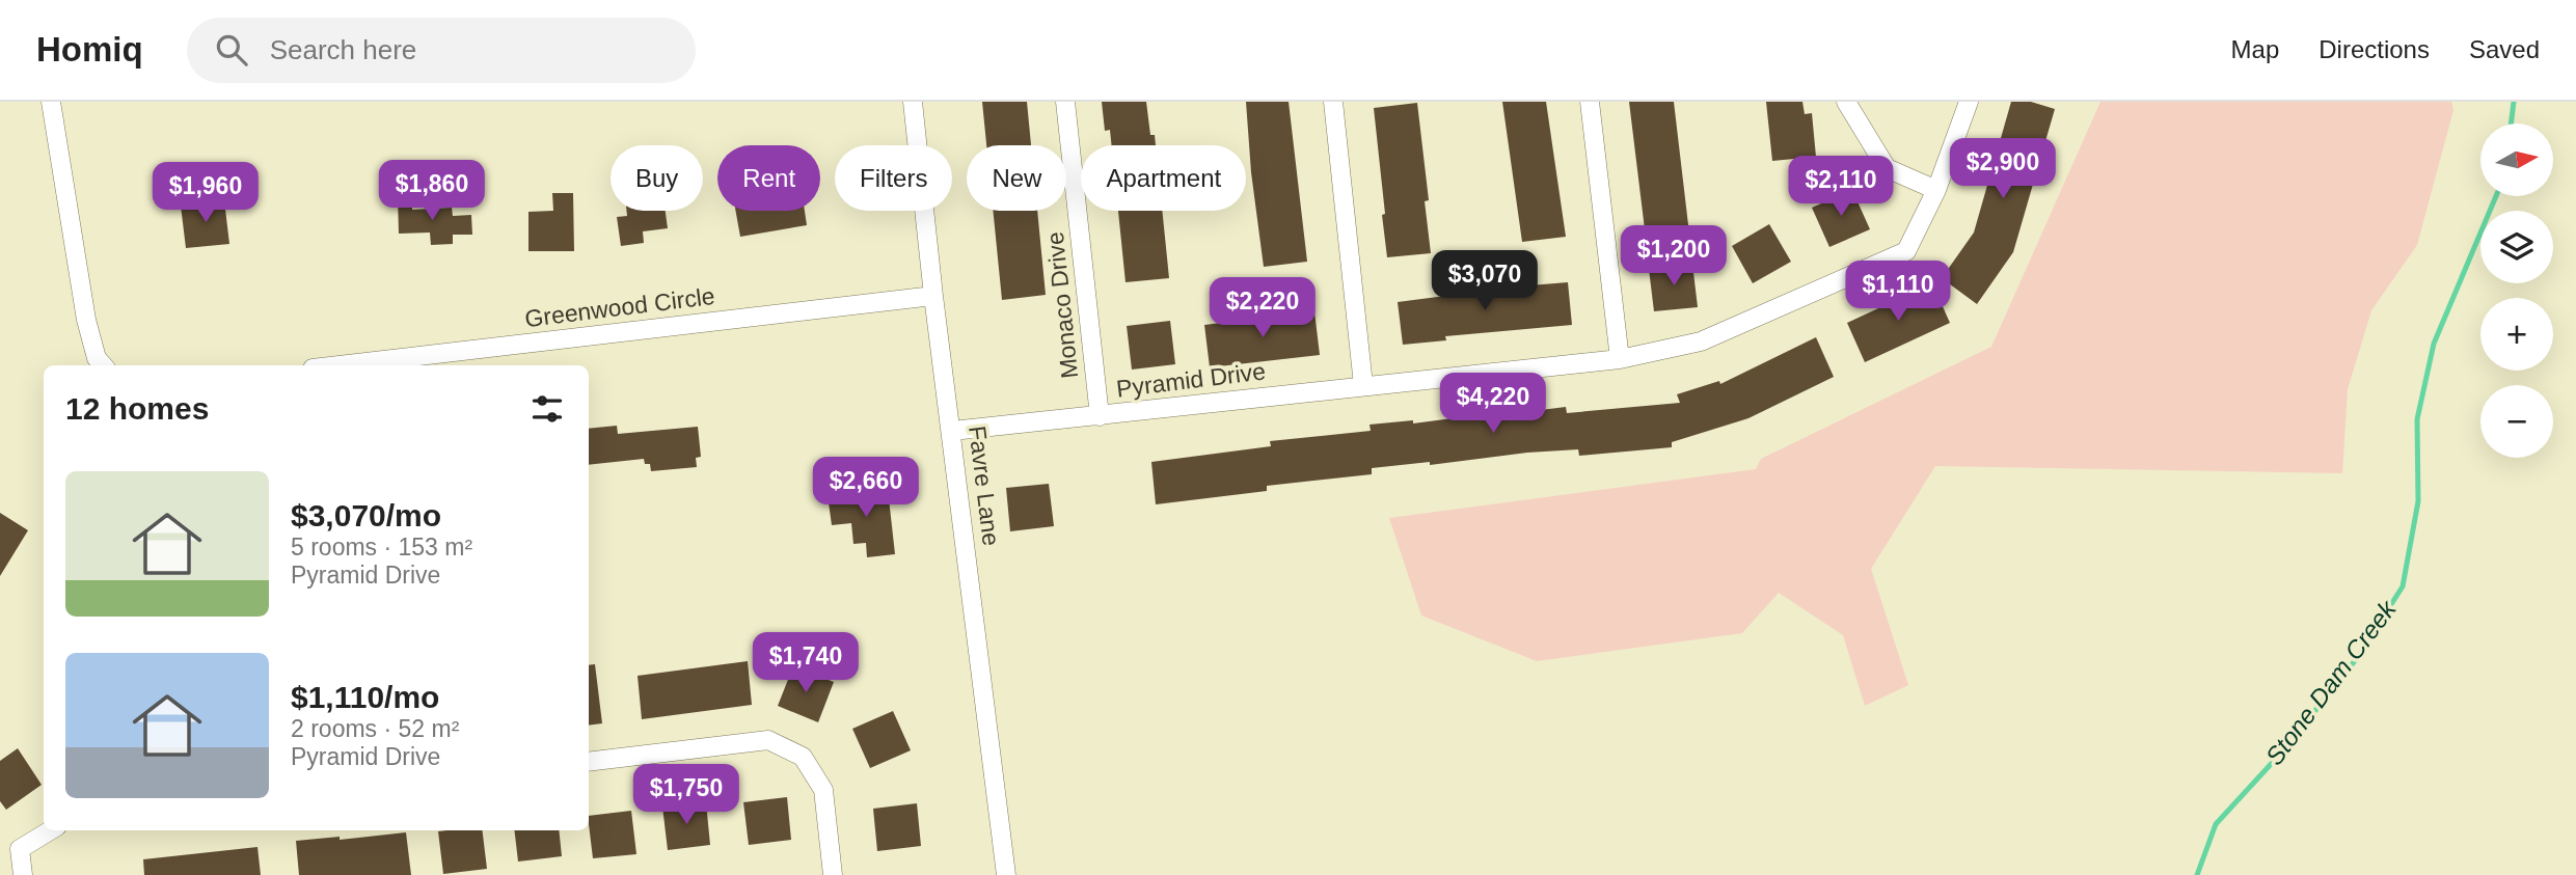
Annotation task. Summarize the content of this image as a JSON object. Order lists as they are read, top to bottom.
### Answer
{
  "streets": {
    "street": [
      "Monaco Drive",
      "Greenwood Circle",
      "Pyramid Drive",
      "Favre Lane"
    ]
  },
  "crossings": [
    ["Monaco Drive", "Pyramid Drive"],
    ["Greenwood Circle", "Favre Lane"],
    ["Pyramid Drive", "Favre Lane"]
  ],
  "water": ["Stone Dam Creek"],
  "north": "right",
  "page": {
    "header": "Homiq",
    "search": "Search here",
    "nav": ["Map", "Directions", "Saved"],
    "map_buttons": ["+", "−"],
    "price": [
      "$2,900",
      "$2,110",
      "$1,860",
      "$1,960",
      "$1,200",
      "$3,070",
      "$1,110",
      "$2,220",
      "$4,220",
      "$2,660",
      "$1,740",
      "$1,750"
    ],
    "chip": [
      "Buy",
      "Rent",
      "Filters",
      "New",
      "Apartment"
    ],
    "heading": "12 homes",
    "list": [
      {
        "name": "$3,070/mo",
        "note": "5 rooms · 153 m² · Pyramid Drive"
      },
      {
        "name": "$1,110/mo",
        "note": "2 rooms · 52 m² · Pyramid Drive"
      }
    ]
  }
}
